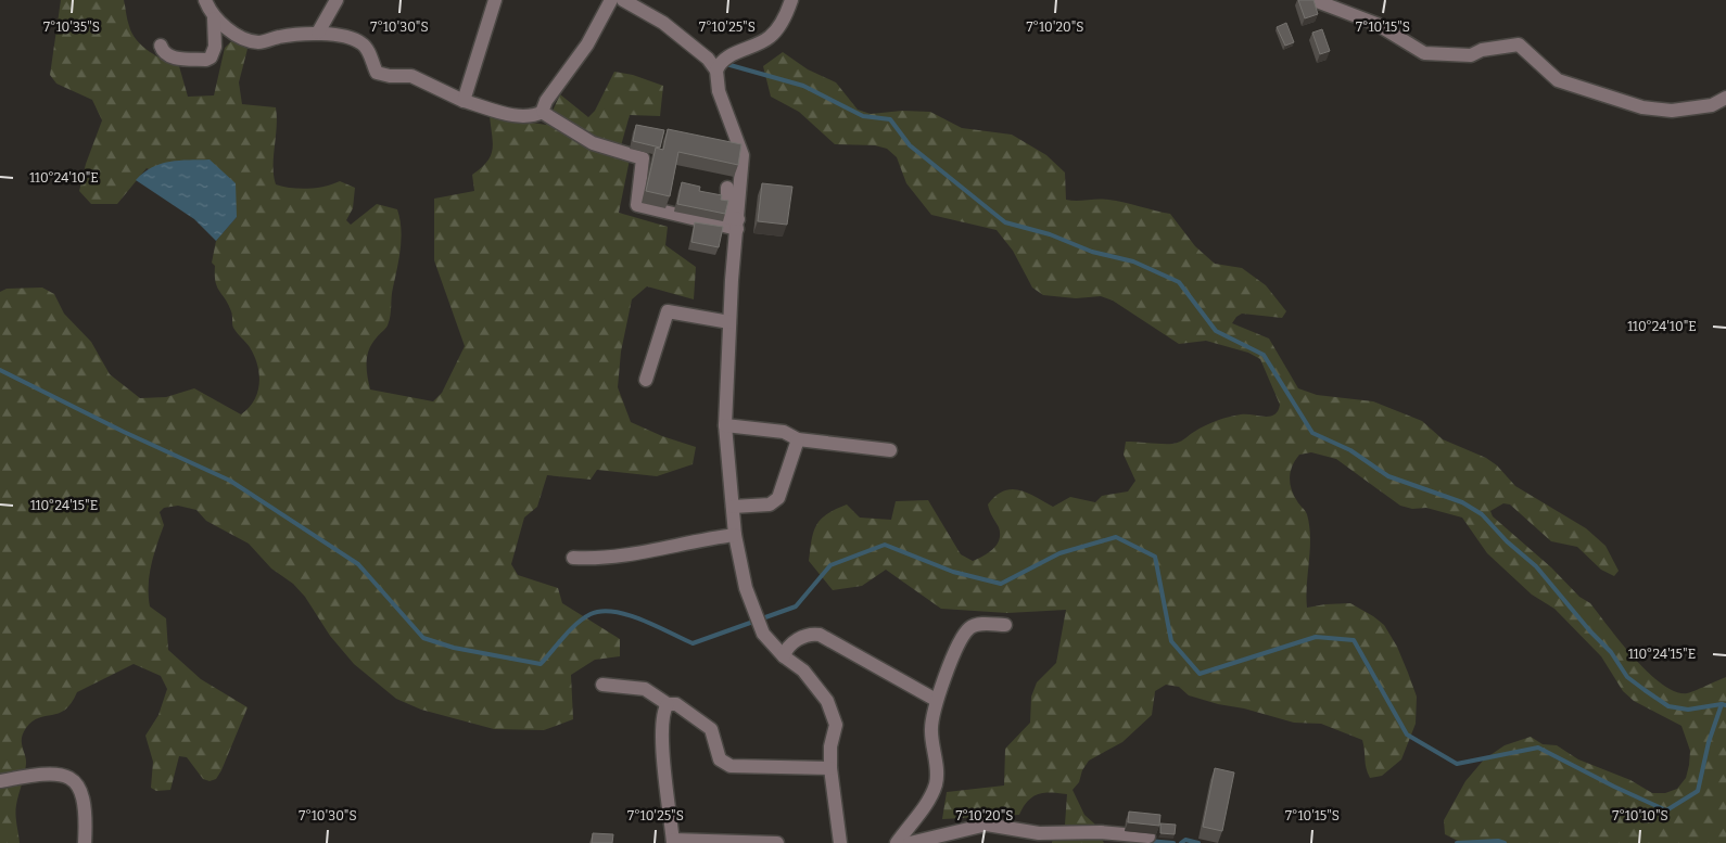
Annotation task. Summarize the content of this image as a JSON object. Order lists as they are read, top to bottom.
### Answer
{
  "coordinates": [
    "7°10'35\"S",
    "7°10'30\"S",
    "7°10'25\"S",
    "7°10'20\"S",
    "7°10'15\"S",
    "110°24'10\"E",
    "110°24'15\"E",
    "7°10'10\"S"
  ]
}
